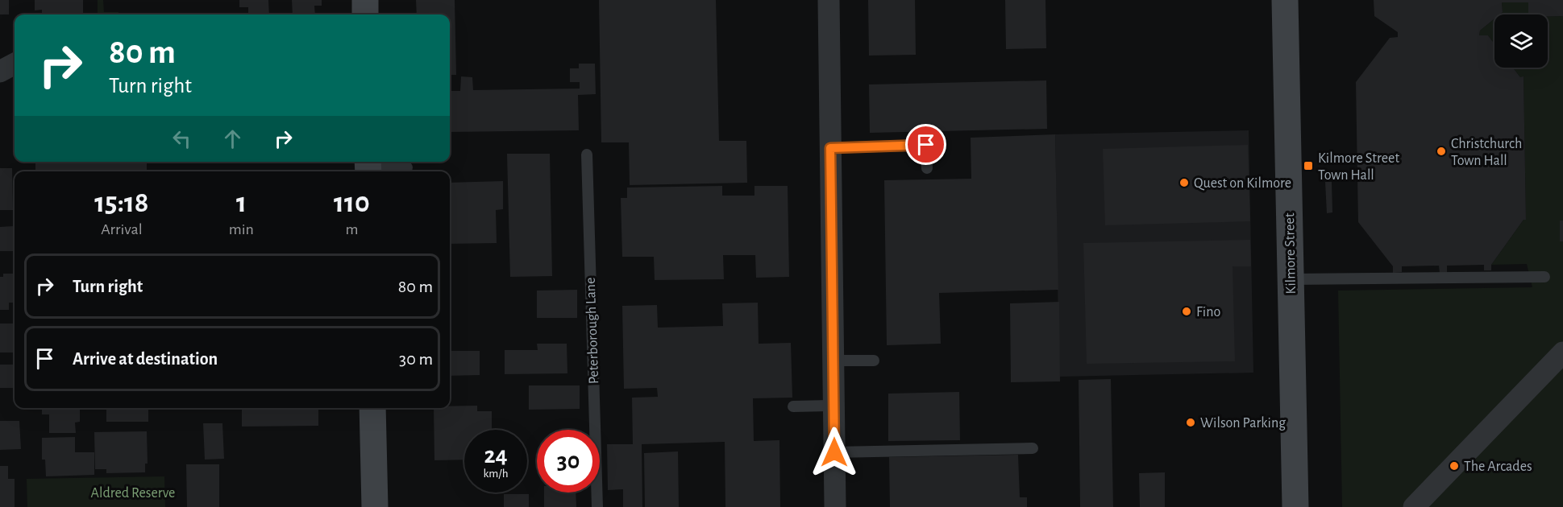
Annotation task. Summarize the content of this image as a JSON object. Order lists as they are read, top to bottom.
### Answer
{
  "streets": {
    "main road": ["Kilmore Street"],
    "lane": ["Peterborough Lane"]
  },
  "parks": ["Aldred Reserve"],
  "places": {
    "other": [
      "Christchurch Town Hall",
      "Quest on Kilmore",
      "Fino",
      "Wilson Parking",
      "The Arcades"
    ],
    "transit": ["Kilmore Street Town Hall"]
  },
  "page": {
    "turn": ["80 m", "Turn right"],
    "eta": [
      "15:18",
      "Arrival",
      "1",
      "min",
      "110",
      "m"
    ],
    "list": [
      {
        "name": "Turn right",
        "value": "80 m"
      },
      {
        "name": "Arrive at destination",
        "value": "30 m"
      }
    ],
    "speed": "24 km/h",
    "limit": "30"
  }
}
